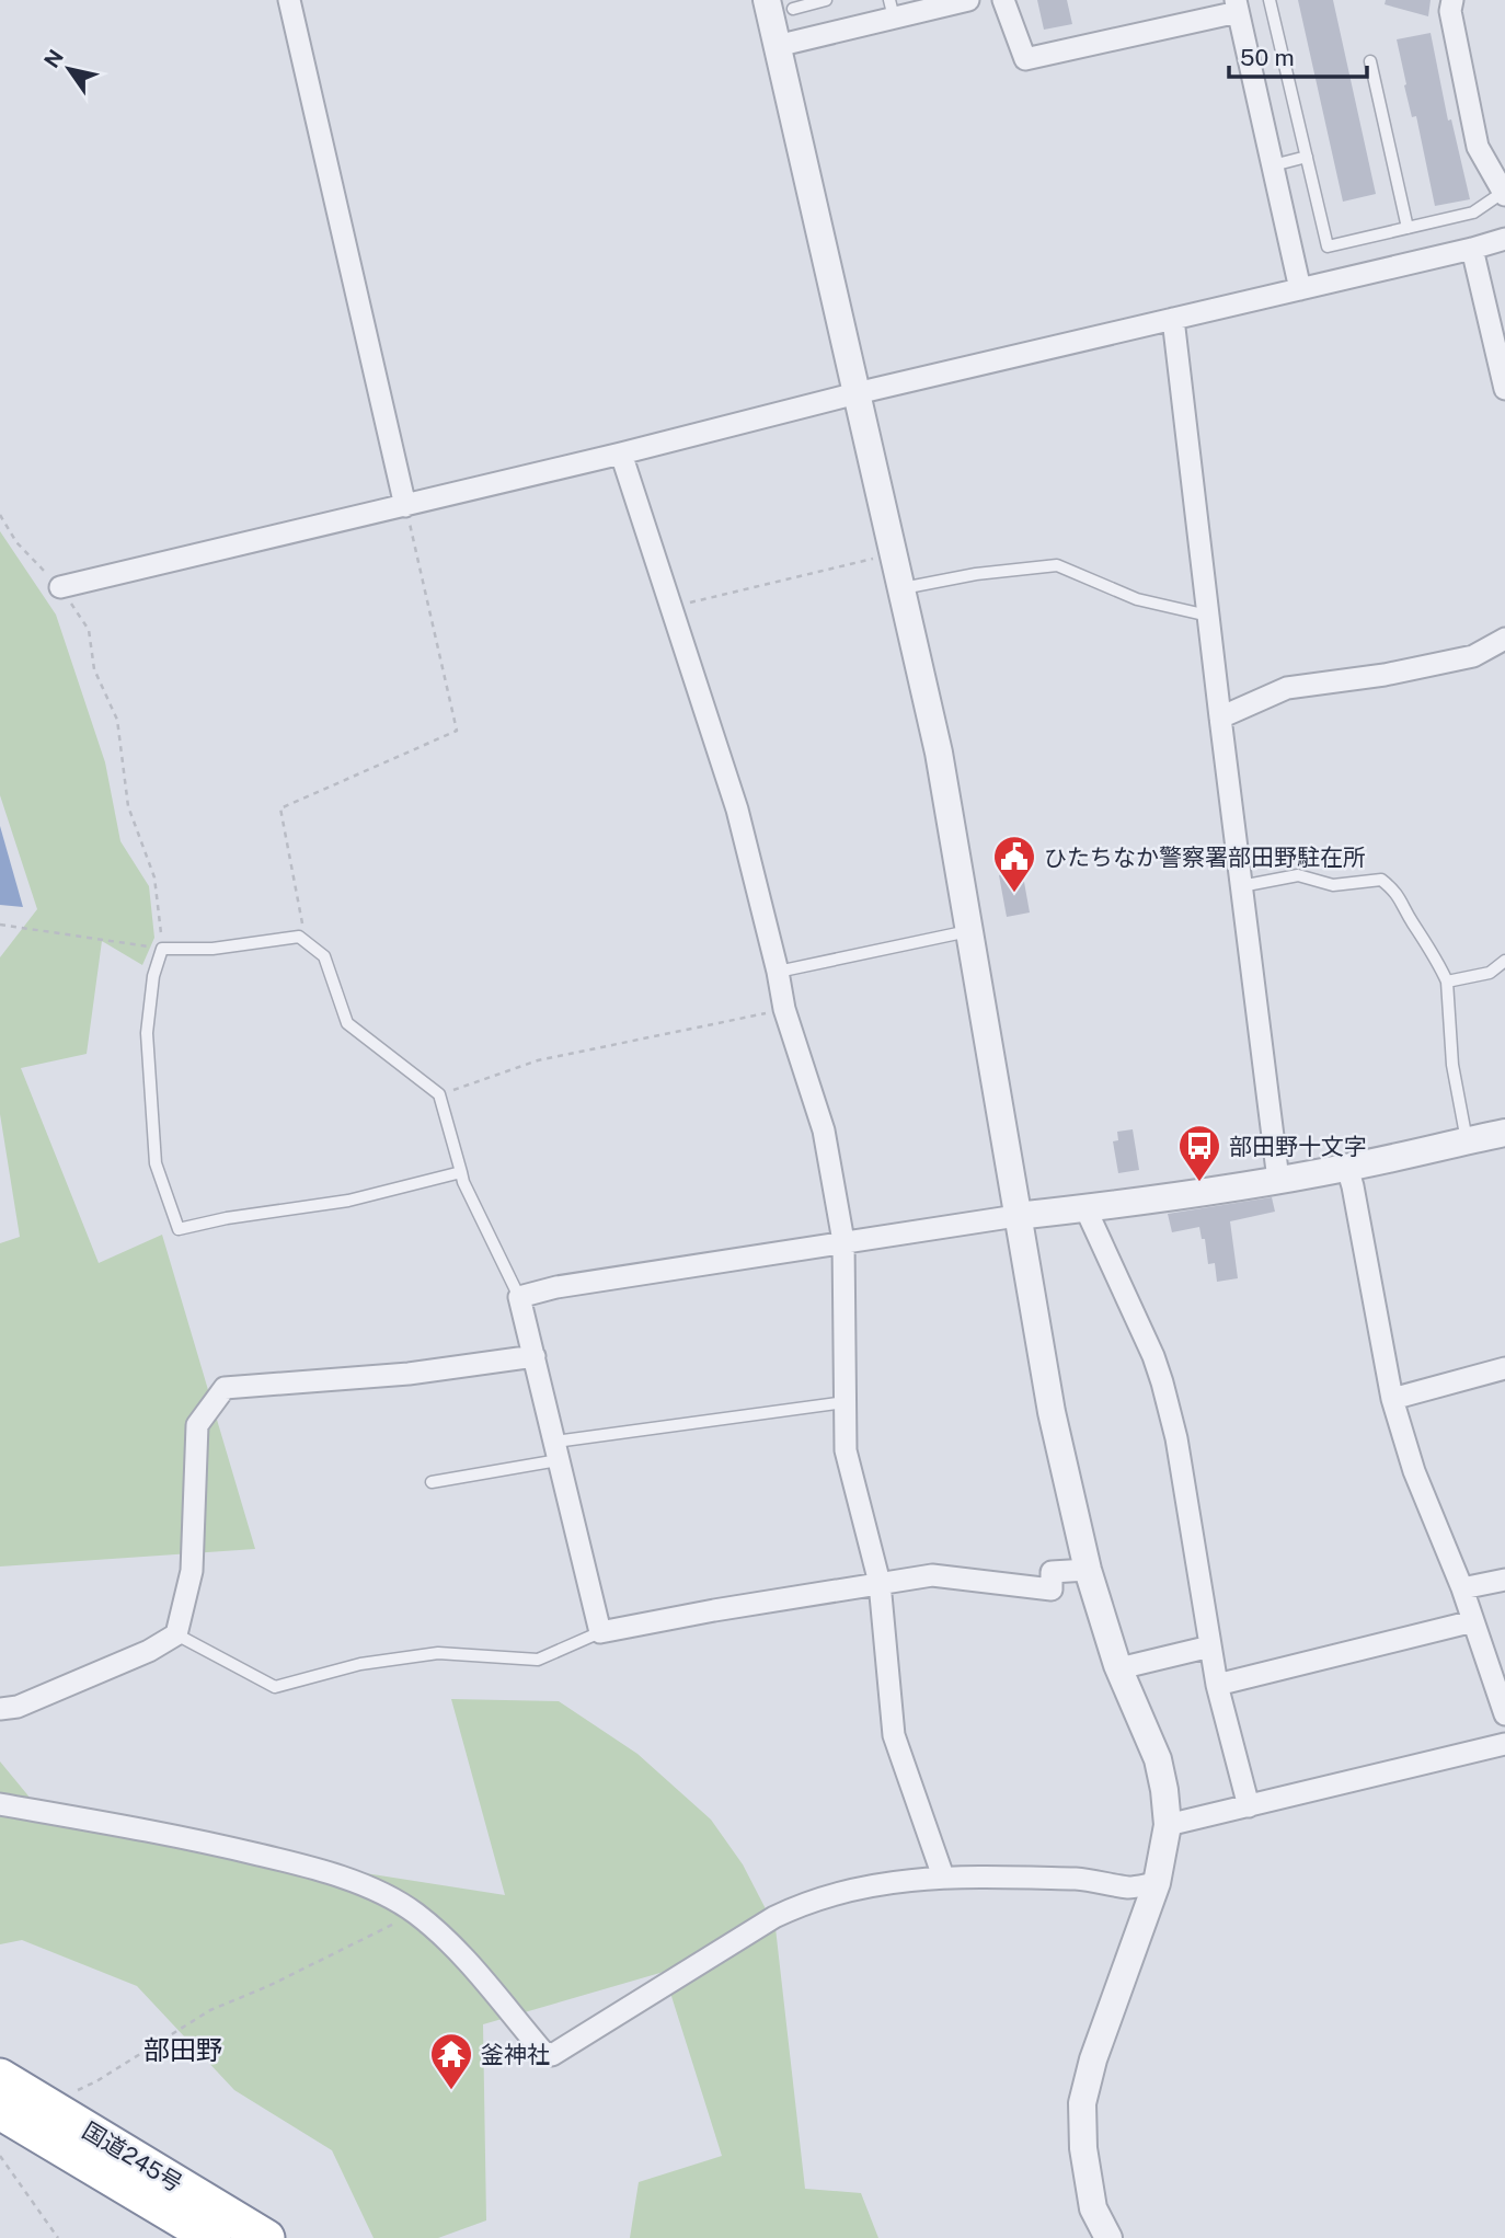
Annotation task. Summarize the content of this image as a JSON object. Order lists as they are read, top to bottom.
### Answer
{
  "streets": {
    "highway": ["国道245号"]
  },
  "districts": ["部田野"],
  "places": {
    "public building": ["ひたちなか警察署部田野駐在所"],
    "bus stop": ["部田野十文字"],
    "temple": ["釜神社"]
  },
  "scale_bar": "50 m",
  "north": "top left"
}
